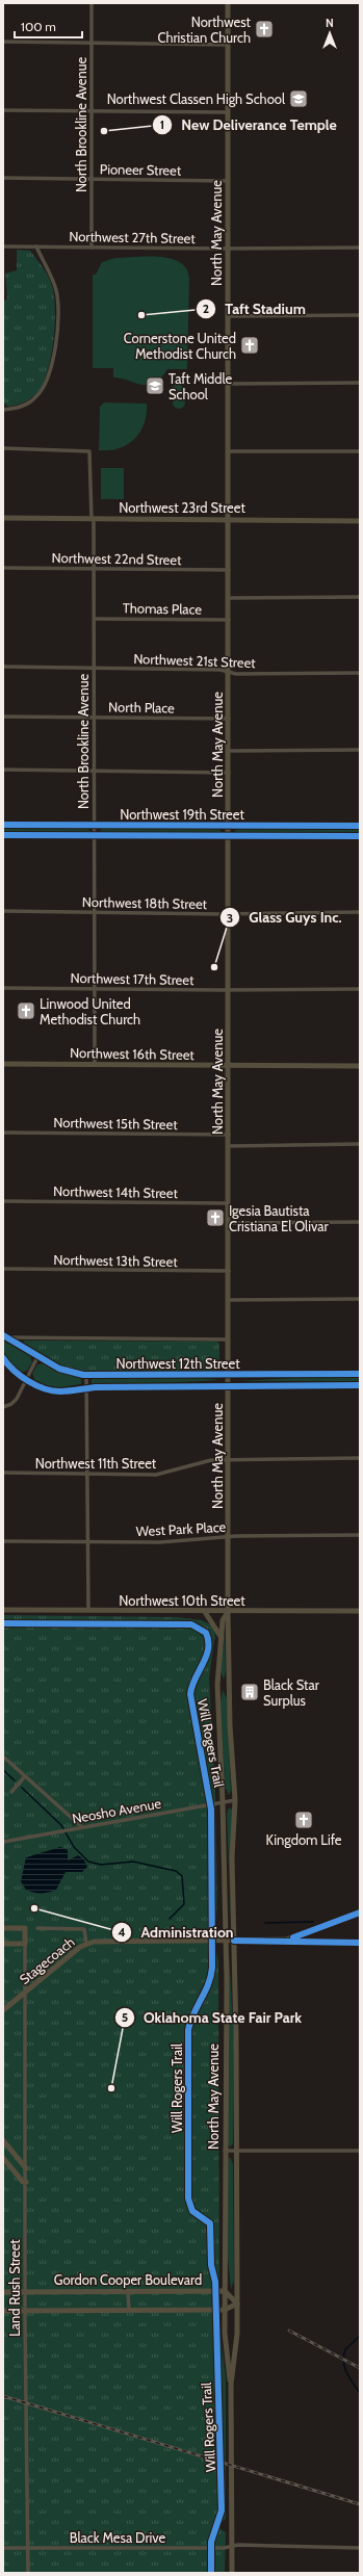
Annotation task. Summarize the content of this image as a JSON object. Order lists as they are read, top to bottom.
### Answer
{
  "streets": {
    "main road": [
      "North May Avenue",
      "Northwest 23rd Street",
      "Northwest 19th Street",
      "Northwest 16th Street",
      "Northwest 12th Street",
      "Northwest 10th Street",
      "Stagecoach",
      "Gordon Cooper Boulevard",
      "Land Rush Street"
    ],
    "street": [
      "North Brookline Avenue",
      "Pioneer Street",
      "Northwest 27th Street",
      "Northwest 22nd Street",
      "Thomas Place",
      "Northwest 21st Street",
      "North Place",
      "Northwest 18th Street",
      "Northwest 17th Street",
      "Northwest 15th Street",
      "Northwest 14th Street",
      "Northwest 13th Street",
      "Northwest 11th Street",
      "West Park Place",
      "Neosho Avenue",
      "Black Mesa Drive"
    ],
    "cycle path": ["Will Rogers Trail"]
  },
  "crossings": [
    ["North Brookline Avenue", "Pioneer Street"],
    ["North Brookline Avenue", "Northwest 27th Street"],
    ["North Brookline Avenue", "Northwest 23rd Street"],
    ["North Brookline Avenue", "Northwest 22nd Street"],
    ["North Brookline Avenue", "Thomas Place"],
    ["North Brookline Avenue", "Northwest 21st Street"],
    ["North Brookline Avenue", "North Place"],
    ["North Brookline Avenue", "Northwest 19th Street"],
    ["North Brookline Avenue", "Northwest 18th Street"],
    ["North Brookline Avenue", "Northwest 17th Street"],
    ["North Brookline Avenue", "Northwest 16th Street"],
    ["Pioneer Street", "North May Avenue"],
    ["North May Avenue", "Northwest 27th Street"],
    ["North May Avenue", "Northwest 23rd Street"],
    ["North May Avenue", "Northwest 22nd Street"],
    ["North May Avenue", "Thomas Place"],
    ["North May Avenue", "Northwest 21st Street"],
    ["North May Avenue", "North Place"],
    ["North May Avenue", "Northwest 19th Street"],
    ["North May Avenue", "Northwest 18th Street"],
    ["North May Avenue", "Northwest 17th Street"],
    ["North May Avenue", "Northwest 16th Street"],
    ["North May Avenue", "Northwest 15th Street"],
    ["North May Avenue", "Northwest 14th Street"],
    ["North May Avenue", "Northwest 13th Street"],
    ["North May Avenue", "Northwest 12th Street"],
    ["North May Avenue", "Northwest 11th Street"],
    ["North May Avenue", "West Park Place"],
    ["North May Avenue", "Northwest 10th Street"],
    ["North May Avenue", "Neosho Avenue"],
    ["North May Avenue", "Gordon Cooper Boulevard"],
    ["North May Avenue", "Black Mesa Drive"],
    ["Stagecoach", "Land Rush Street"],
    ["Gordon Cooper Boulevard", "Land Rush Street"],
    ["Land Rush Street", "Black Mesa Drive"]
  ],
  "places": {
    "church": [
      "Northwest Christian Church",
      "Cornerstone United Methodist Church",
      "Linwood United Methodist Church",
      "Igesia Bautista Cristiana El Olivar",
      "Kingdom Life"
    ],
    "school or university": ["Northwest Classen High School", "Taft Middle School"],
    "other": [
      "New Deliverance Temple",
      "Taft Stadium",
      "Glass Guys Inc.",
      "Administration",
      "Oklahoma State Fair Park"
    ],
    "building": ["Black Star Surplus"]
  },
  "scale_bar": "100 m",
  "north": "top"
}
